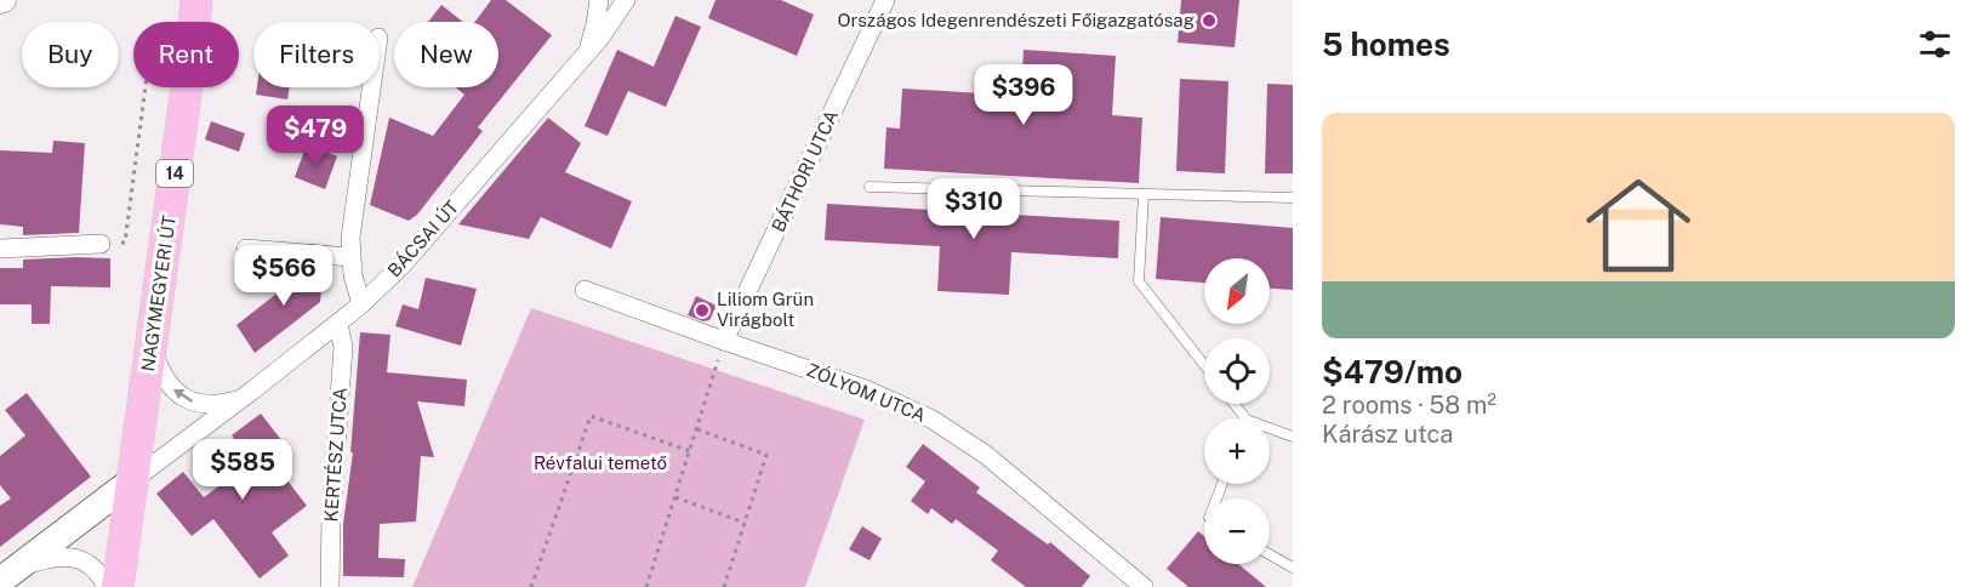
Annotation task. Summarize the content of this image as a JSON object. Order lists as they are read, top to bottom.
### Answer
{
  "streets": {
    "main road": ["14", "BÁCSAI ÚT", "NAGYMEGYERI ÚT"],
    "street": ["BÁTHORI UTCA", "ZÓLYOM UTCA", "KERTÉSZ UTCA"]
  },
  "crossings": [
    ["BÁTHORI UTCA", "ZÓLYOM UTCA"],
    ["BÁCSAI ÚT", "NAGYMEGYERI ÚT"],
    ["BÁCSAI ÚT", "KERTÉSZ UTCA"]
  ],
  "parks": ["Révfalui temető"],
  "places": ["Országos Idegenrendészeti Főigazgatósag", "Liliom Grün Virágbolt"],
  "north": "bottom left",
  "page": {
    "heading": "5 homes",
    "chip": [
      "Buy",
      "Rent",
      "Filters",
      "New"
    ],
    "price": [
      "$396",
      "$479",
      "$310",
      "$566",
      "$585"
    ],
    "list": [
      {
        "name": "$479/mo",
        "note": "2 rooms · 58 m² · Kárász utca"
      }
    ],
    "map_buttons": ["+", "−"]
  }
}
